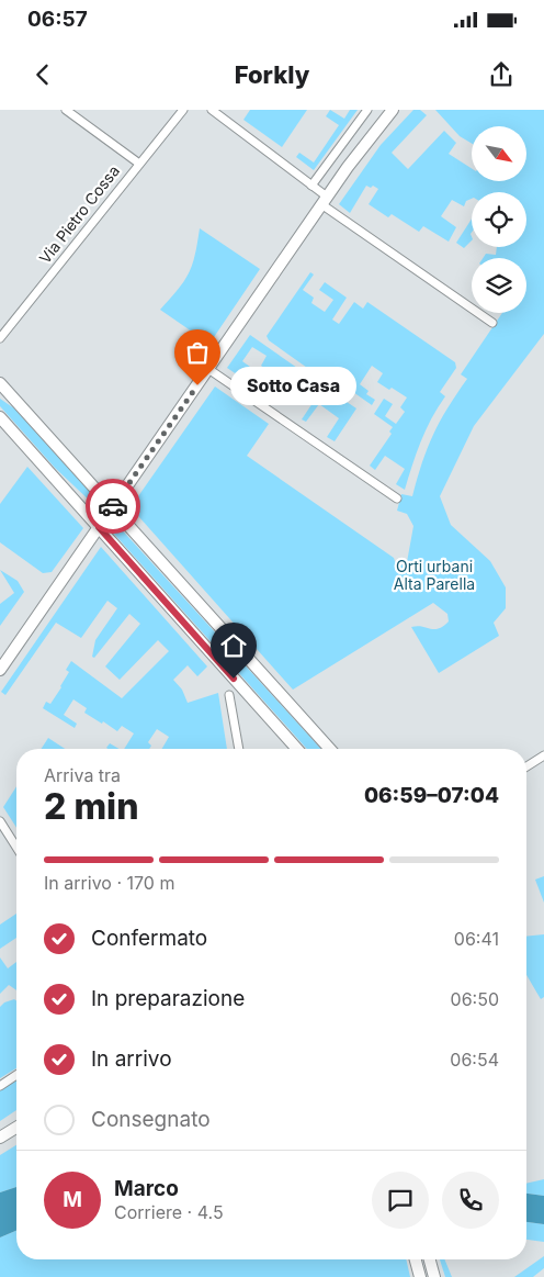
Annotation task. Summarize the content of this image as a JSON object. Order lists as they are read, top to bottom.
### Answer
{
  "streets": {
    "street": ["Via Pietro Cossa"]
  },
  "parks": ["Orti urbani Alta Parella"],
  "places": ["Sotto Casa"],
  "north": "bottom right",
  "page": {
    "status": "06:57",
    "header": "Forkly",
    "bubble": "Sotto Casa",
    "heading": ["2 min", "Arriva tra", "06:59–07:04"],
    "panel": ["Marco", "Corriere · 4.5"],
    "bar": "In arrivo · 170 m",
    "list": [
      ["Confermato", "06:41"],
      ["In preparazione", "06:50"],
      ["In arrivo", "06:54"],
      "Consegnato"
    ],
    "round": "M"
  }
}
